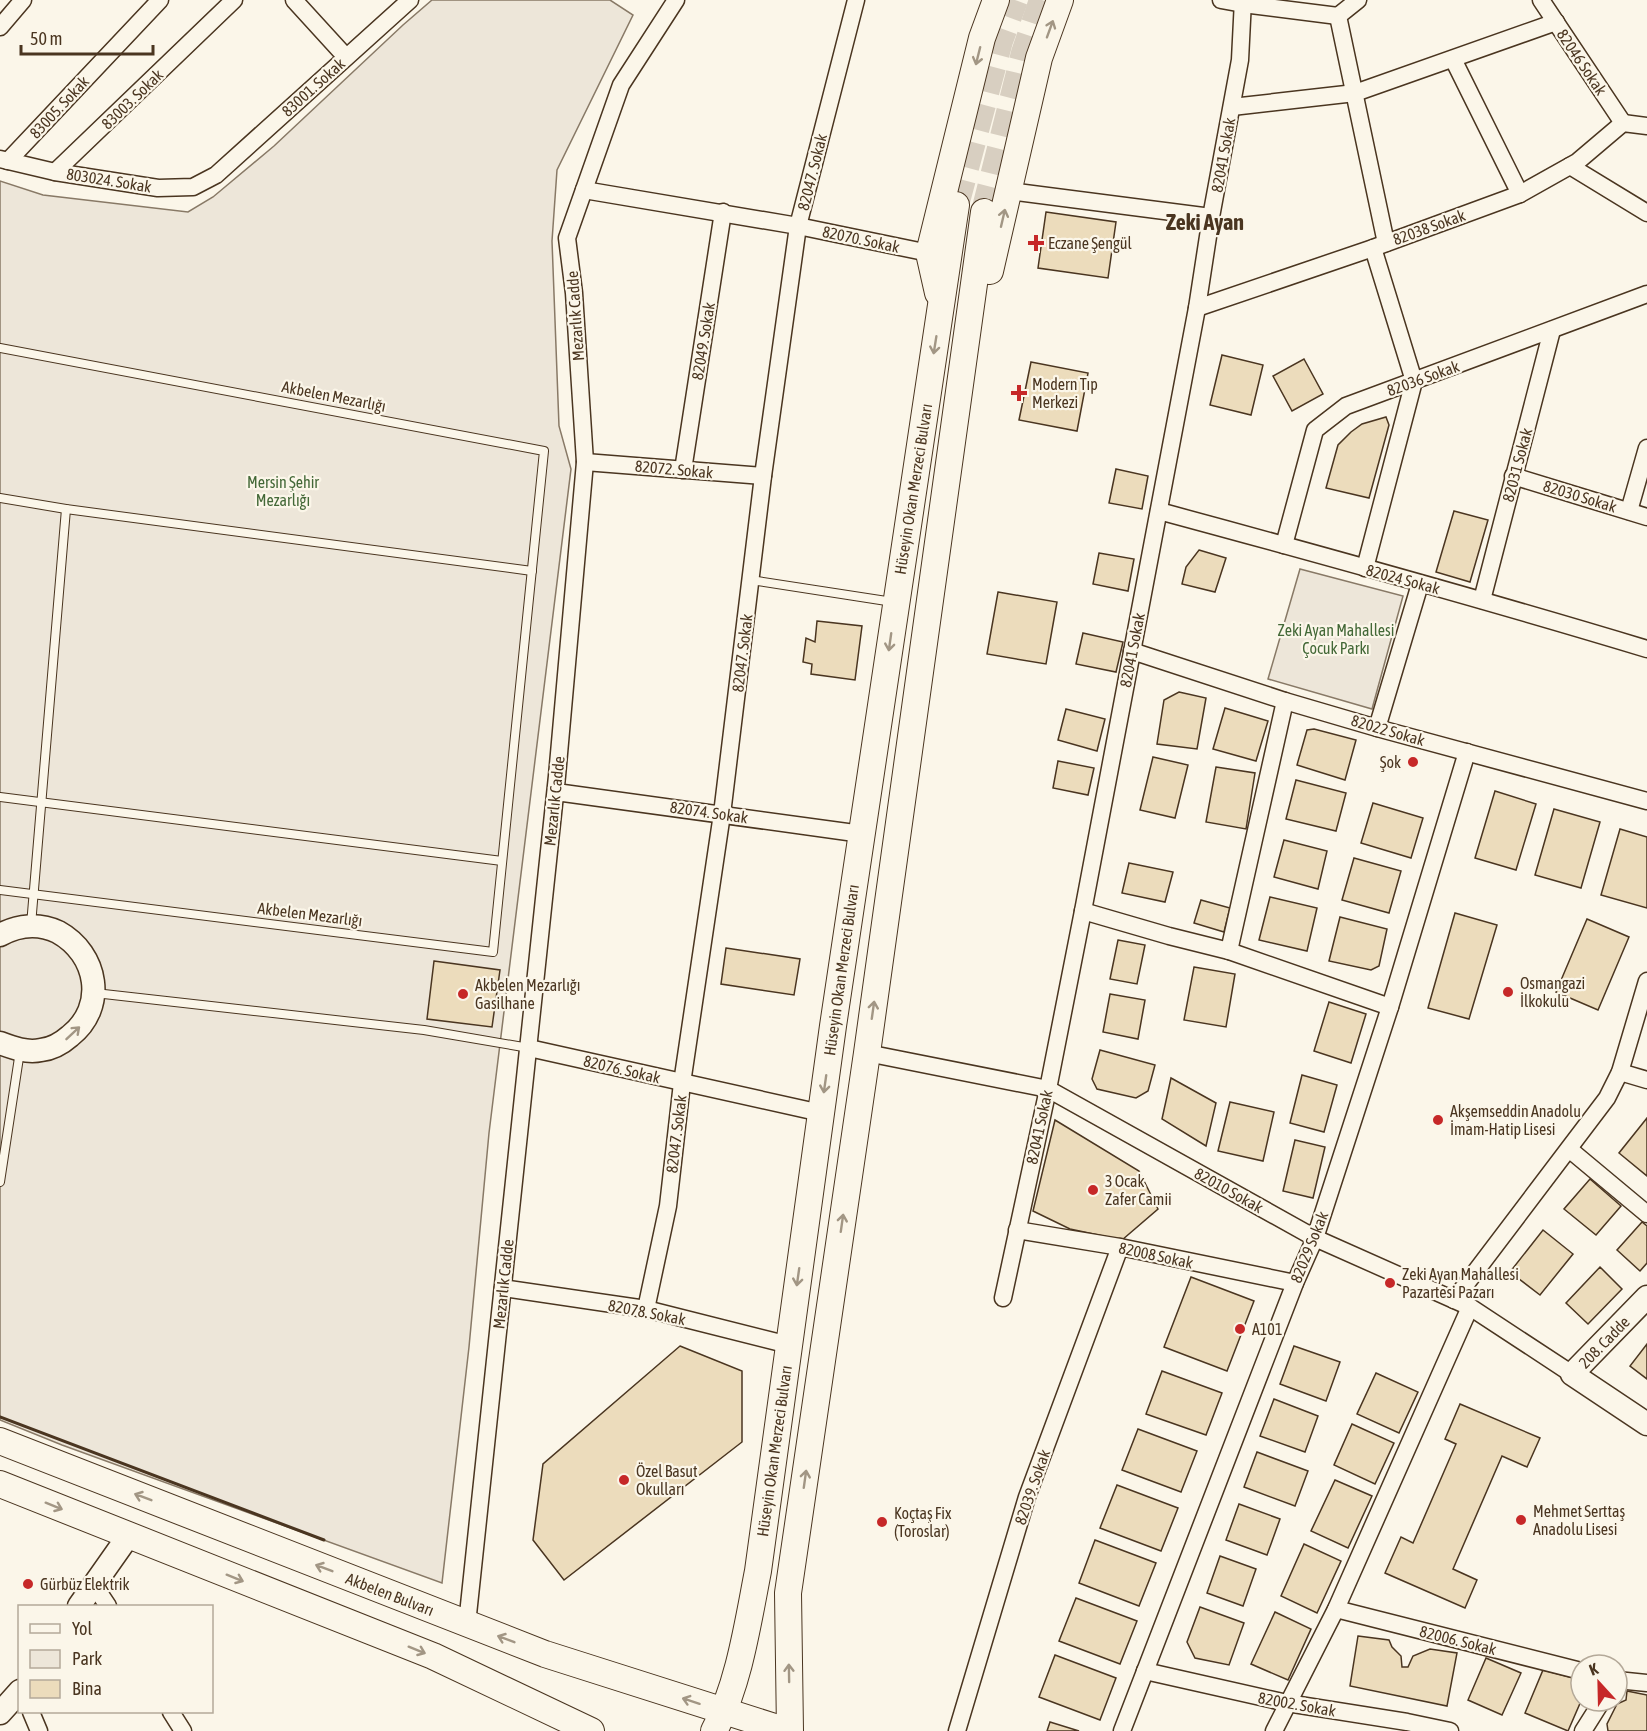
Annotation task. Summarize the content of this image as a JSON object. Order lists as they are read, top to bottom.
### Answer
{
  "streets": {
    "main road": ["Hüseyin Okan Merzeci Bulvarı", "Akbelen Bulvarı"],
    "street": [
      "82046 Sokak",
      "83001. Sokak",
      "83003. Sokak",
      "83005. Sokak",
      "82041 Sokak",
      "82047. Sokak",
      "803024. Sokak",
      "82038 Sokak",
      "82070. Sokak",
      "Mezarlık Cadde",
      "82049. Sokak",
      "82036 Sokak",
      "82031 Sokak",
      "82072. Sokak",
      "82030 Sokak",
      "82024 Sokak",
      "82022 Sokak",
      "82074. Sokak",
      "82076. Sokak",
      "82010 Sokak",
      "82029 Sokak",
      "82008 Sokak",
      "82078. Sokak",
      "208. Cadde",
      "82039. Sokak",
      "82006. Sokak",
      "82002. Sokak"
    ],
    "lane": ["Akbelen Mezarlığı"]
  },
  "crossings": [
    ["82046 Sokak", "82038 Sokak"],
    ["83001. Sokak", "803024. Sokak"],
    ["83003. Sokak", "803024. Sokak"],
    ["83005. Sokak", "803024. Sokak"],
    ["82041 Sokak", "82038 Sokak"],
    ["82041 Sokak", "82024 Sokak"],
    ["82041 Sokak", "82022 Sokak"],
    ["82041 Sokak", "82010 Sokak"],
    ["82041 Sokak", "82008 Sokak"],
    ["82047. Sokak", "82070. Sokak"],
    ["82047. Sokak", "82072. Sokak"],
    ["82047. Sokak", "82074. Sokak"],
    ["82047. Sokak", "82076. Sokak"],
    ["82047. Sokak", "82078. Sokak"],
    ["82070. Sokak", "Mezarlık Cadde"],
    ["82070. Sokak", "82049. Sokak"],
    ["Mezarlık Cadde", "82072. Sokak"],
    ["Mezarlık Cadde", "82074. Sokak"],
    ["Mezarlık Cadde", "82076. Sokak"],
    ["Mezarlık Cadde", "82078. Sokak"],
    ["Mezarlık Cadde", "Akbelen Bulvarı"],
    ["82049. Sokak", "82072. Sokak"],
    ["82036 Sokak", "82031 Sokak"],
    ["82036 Sokak", "82024 Sokak"],
    ["82031 Sokak", "82030 Sokak"],
    ["82031 Sokak", "82024 Sokak"],
    ["Hüseyin Okan Merzeci Bulvarı", "82074. Sokak"],
    ["Hüseyin Okan Merzeci Bulvarı", "82076. Sokak"],
    ["Hüseyin Okan Merzeci Bulvarı", "82010 Sokak"],
    ["Hüseyin Okan Merzeci Bulvarı", "82078. Sokak"],
    ["Hüseyin Okan Merzeci Bulvarı", "Akbelen Bulvarı"],
    ["82022 Sokak", "82029 Sokak"],
    ["82010 Sokak", "82029 Sokak"],
    ["82010 Sokak", "208. Cadde"],
    ["82029 Sokak", "82008 Sokak"],
    ["82029 Sokak", "82002. Sokak"],
    ["82008 Sokak", "82039. Sokak"]
  ],
  "districts": ["Zeki Ayan"],
  "parks": ["Mersin Şehir Mezarlığı", "Zeki Ayan Mahallesi Çocuk Parkı"],
  "places": {
    "health": ["Eczane Şengül", "Modern Tıp Merkezi"],
    "other": [
      "Şok",
      "Osmangazi İlkokulu",
      "Akbelen Mezarlığı Gasilhane",
      "Akşemseddin Anadolu İmam-Hatip Lisesi",
      "3 Ocak Zafer Camii",
      "Zeki Ayan Mahallesi Pazartesi Pazarı",
      "A101",
      "Özel Basut Okulları",
      "Mehmet Serttaş Anadolu Lisesi",
      "Koçtaş Fix (Toroslar)",
      "Gürbüz Elektrik"
    ]
  },
  "legend": ["Yol", "Park", "Bina"],
  "scale_bar": "50 m",
  "north": "top"
}
